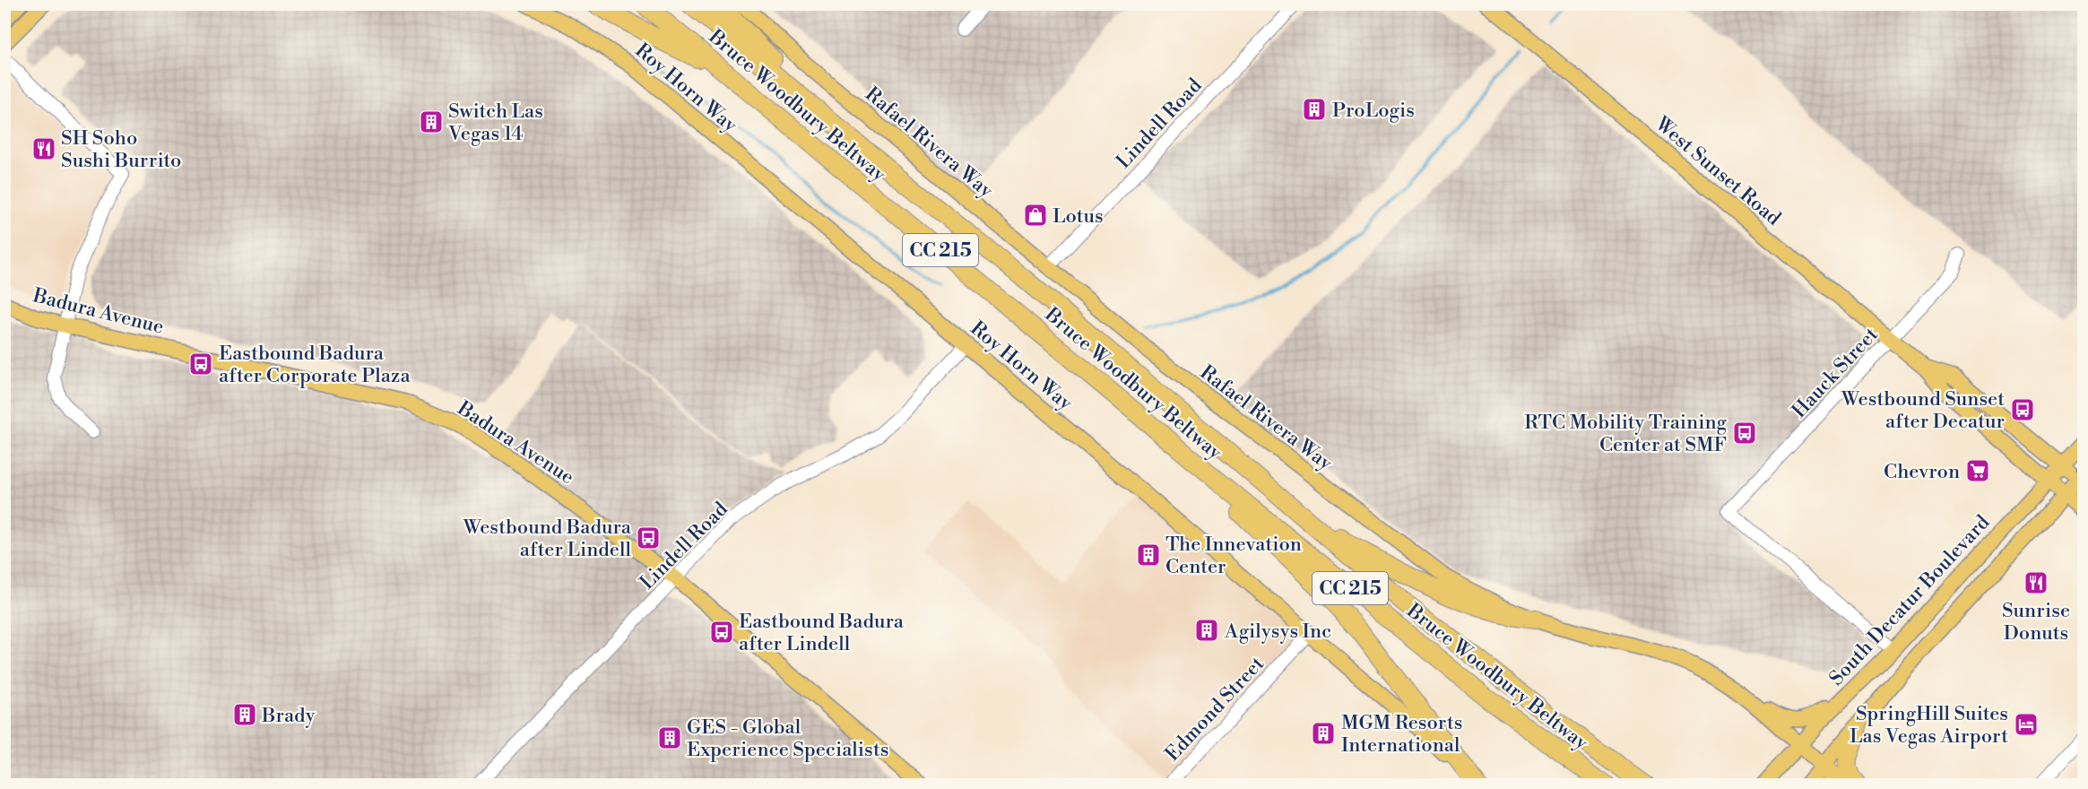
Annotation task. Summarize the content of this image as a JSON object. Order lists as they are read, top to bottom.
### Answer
{
  "streets": {
    "highway": ["Bruce Woodbury Beltway", "CC 215"],
    "main road": [
      "Roy Horn Way",
      "Rafael Rivera Way",
      "West Sunset Road",
      "Badura Avenue",
      "South Decatur Boulevard"
    ],
    "street": ["Lindell Road", "Hauck Street", "Edmond Street"]
  },
  "crossings": [
    ["Roy Horn Way", "Lindell Road"],
    ["Roy Horn Way", "Edmond Street"],
    ["Lindell Road", "Rafael Rivera Way"],
    ["Lindell Road", "Badura Avenue"],
    ["Rafael Rivera Way", "South Decatur Boulevard"],
    ["West Sunset Road", "Hauck Street"],
    ["West Sunset Road", "South Decatur Boulevard"],
    ["Hauck Street", "South Decatur Boulevard"]
  ],
  "places": {
    "building": [
      "ProLogis",
      "Switch Las Vegas 14",
      "The Innevation Center",
      "Agilysys Inc",
      "Brady",
      "MGM Resorts International",
      "GES - Global Experience Specialists"
    ],
    "restaurant": ["SH Soho Sushi Burrito", "Sunrise Donuts"],
    "shop": ["Lotus"],
    "bus stop": [
      "Eastbound Badura after Corporate Plaza",
      "Westbound Sunset after Decatur",
      "RTC Mobility Training Center at SMF",
      "Westbound Badura after Lindell",
      "Eastbound Badura after Lindell"
    ],
    "supermarket": ["Chevron"],
    "hotel": ["SpringHill Suites Las Vegas Airport"]
  }
}
